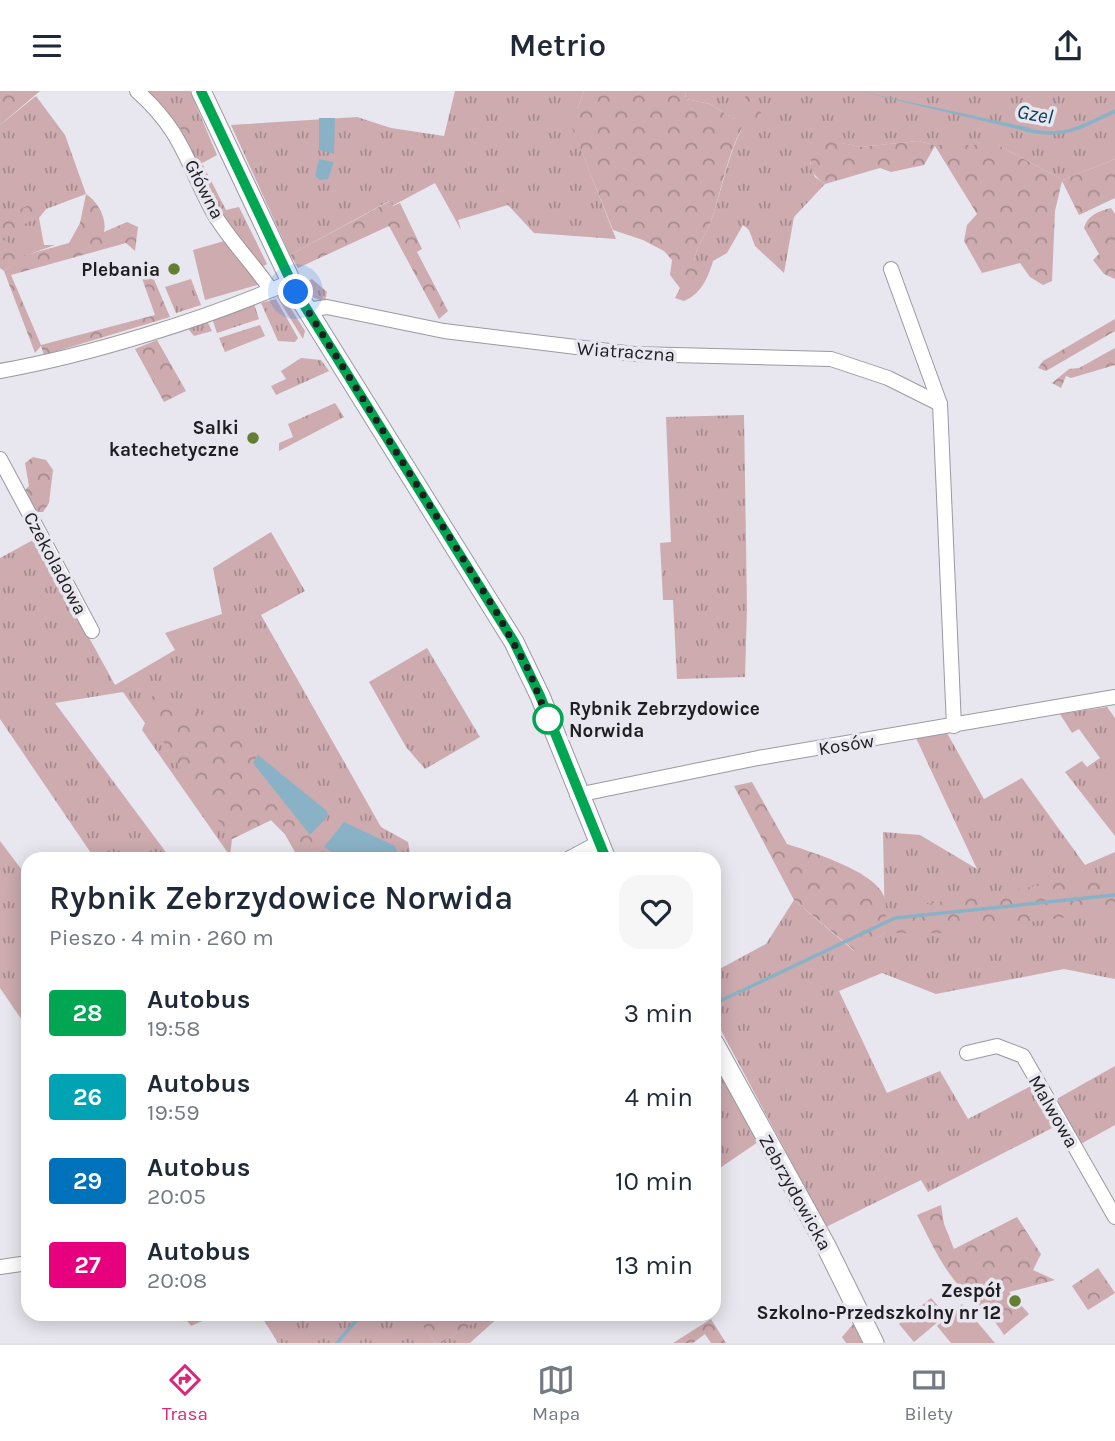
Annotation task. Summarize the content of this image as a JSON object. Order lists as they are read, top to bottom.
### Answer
{
  "streets": {
    "street": [
      "Główna",
      "Wiatraczna",
      "Czekoladowa",
      "Kosów",
      "Malwowa",
      "Zebrzydowicka"
    ]
  },
  "water": ["Gzel"],
  "places": [
    "Plebania",
    "Salki katechetyczne",
    "Rybnik Zebrzydowice Norwida",
    "Zespół Szkolno-Przedszkolny nr 12"
  ],
  "lines": ["bus line 28"],
  "page": {
    "header": "Metrio",
    "heading": ["Rybnik Zebrzydowice Norwida", "Pieszo · 4 min · 260 m"],
    "list": [
      {
        "mark": "28",
        "name": "Autobus",
        "note": "19:58",
        "value": "3 min"
      },
      {
        "mark": "26",
        "name": "Autobus",
        "note": "19:59",
        "value": "4 min"
      },
      {
        "mark": "29",
        "name": "Autobus",
        "note": "20:05",
        "value": "10 min"
      },
      {
        "mark": "27",
        "name": "Autobus",
        "note": "20:08",
        "value": "13 min"
      }
    ],
    "tabs": ["Trasa", "Mapa", "Bilety"]
  }
}
